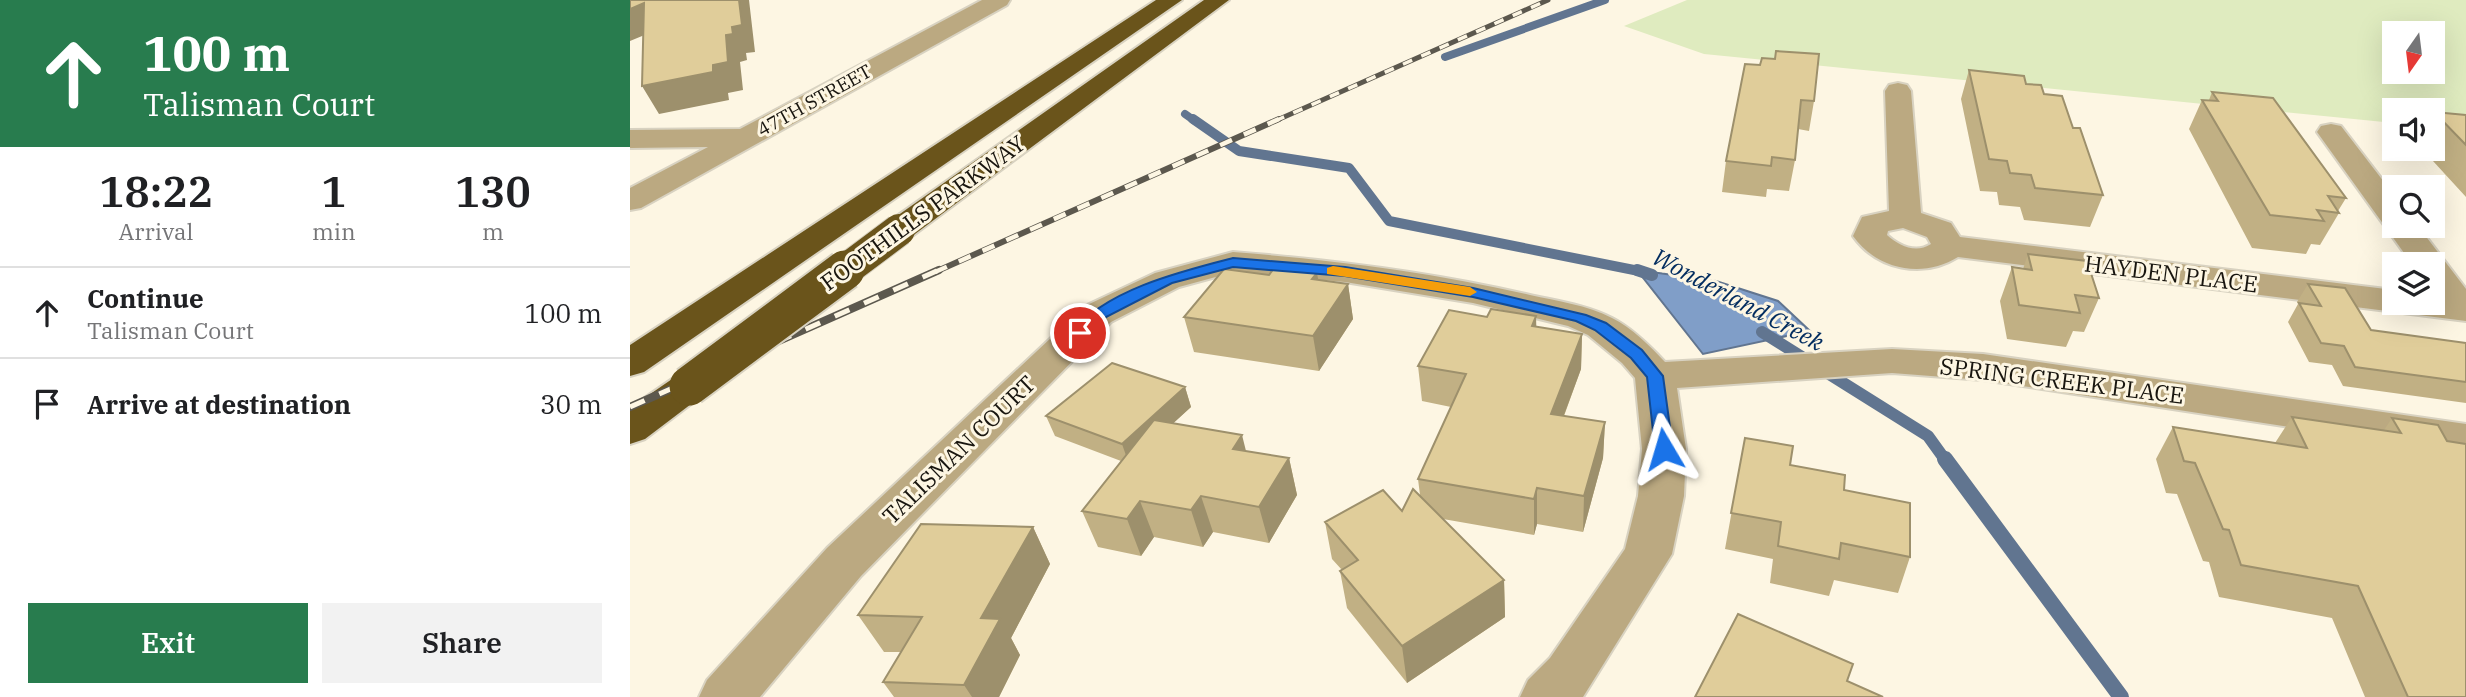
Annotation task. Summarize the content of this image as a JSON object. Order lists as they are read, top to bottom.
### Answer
{
  "streets": {
    "highway": ["FOOTHILLS PARKWAY"],
    "street": [
      "47TH STREET",
      "HAYDEN PLACE",
      "SPRING CREEK PLACE",
      "TALISMAN COURT"
    ]
  },
  "crossings": [
    ["SPRING CREEK PLACE", "TALISMAN COURT"]
  ],
  "water": ["Wonderland Creek"],
  "north": "bottom",
  "page": {
    "turn": ["100 m", "Talisman Court"],
    "eta": [
      "18:22",
      "Arrival",
      "1",
      "min",
      "130",
      "m"
    ],
    "list": [
      {
        "name": "Continue",
        "note": "Talisman Court",
        "value": "100 m"
      },
      {
        "name": "Arrive at destination",
        "value": "30 m"
      }
    ],
    "buttons": ["Exit", "Share"]
  }
}
